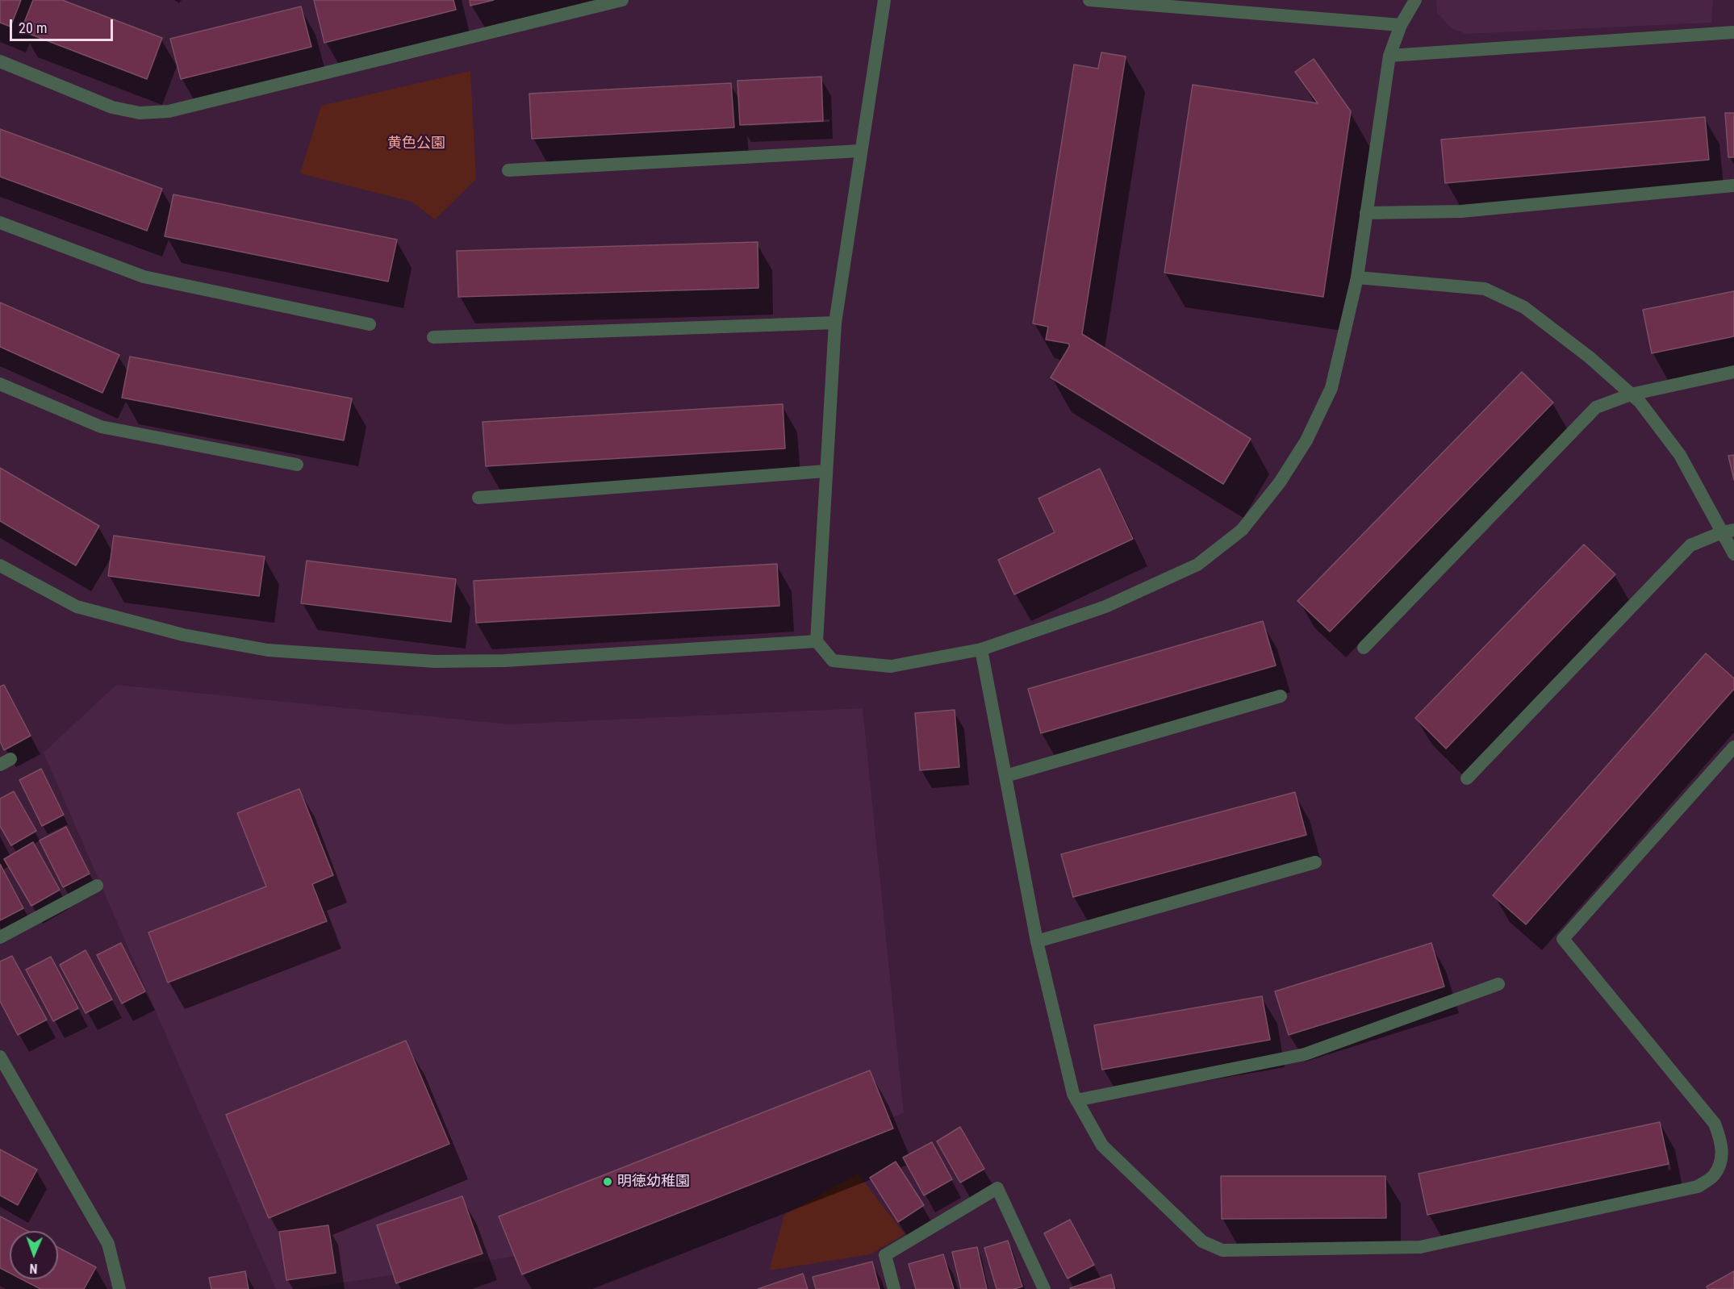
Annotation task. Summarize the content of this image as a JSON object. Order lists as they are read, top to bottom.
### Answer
{
  "parks": ["黄色公園"],
  "places": ["明徳幼稚園"],
  "scale_bar": "20 m",
  "north": "bottom"
}
